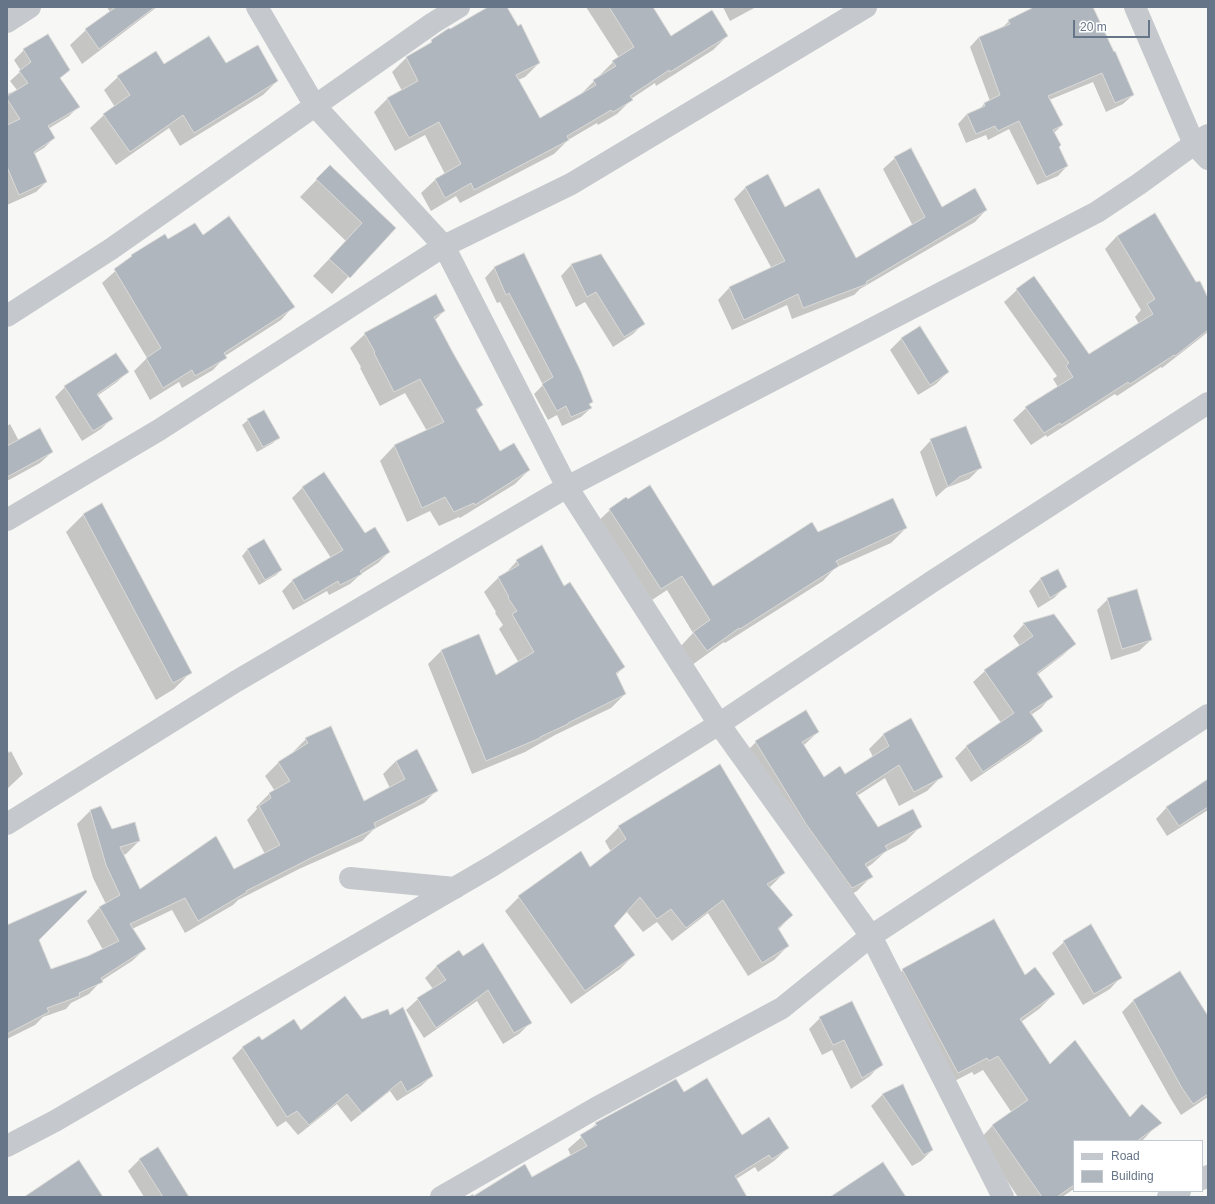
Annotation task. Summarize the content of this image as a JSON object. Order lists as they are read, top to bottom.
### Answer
{
  "legend": ["Road", "Building"],
  "scale_bar": "20 m"
}
